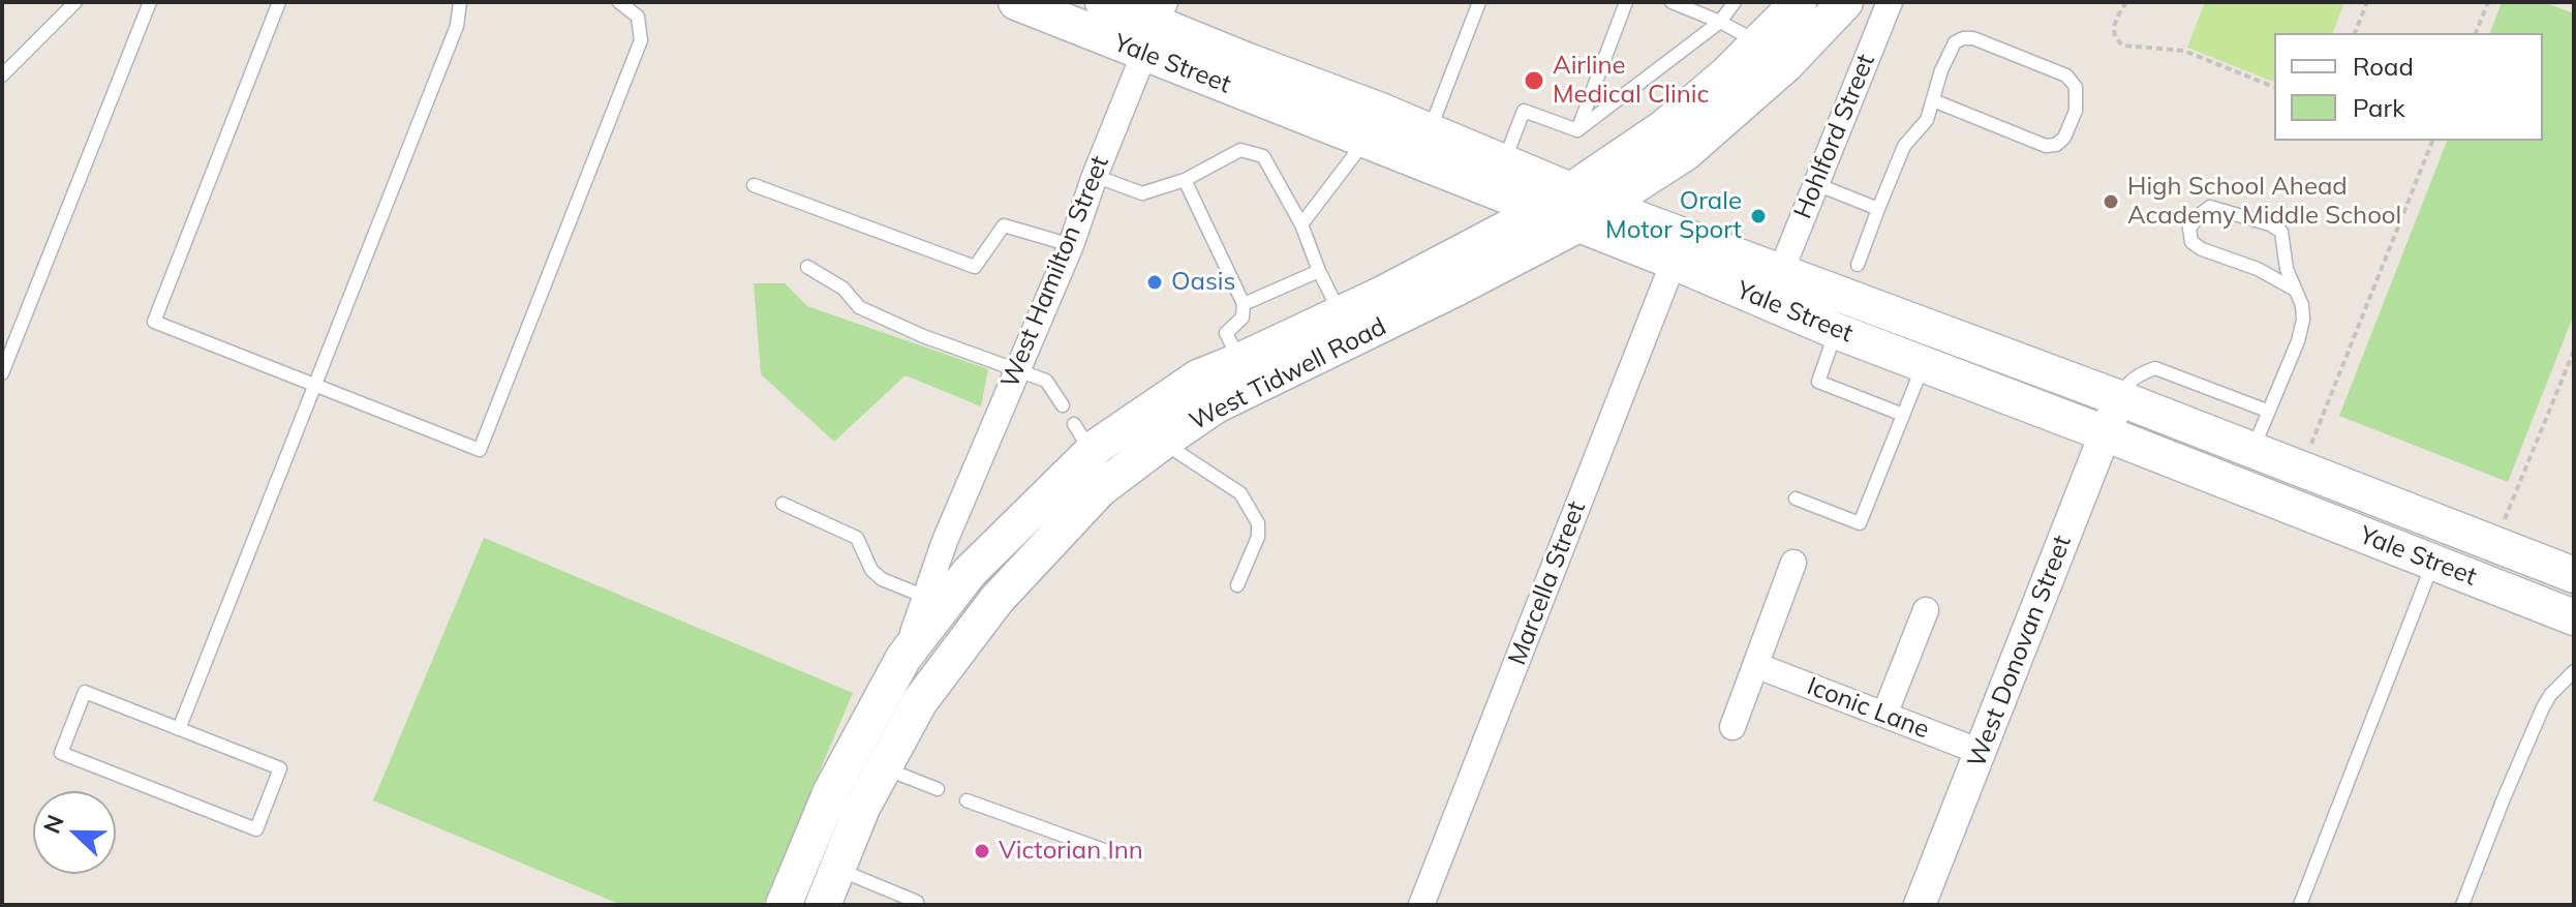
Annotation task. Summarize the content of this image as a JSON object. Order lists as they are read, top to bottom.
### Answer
{
  "streets": {
    "main road": ["Yale Street", "West Tidwell Road"],
    "street": [
      "Hohlford Street",
      "West Hamilton Street",
      "Marcella Street",
      "West Donovan Street",
      "Iconic Lane"
    ]
  },
  "crossings": [
    ["Yale Street", "Hohlford Street"],
    ["Yale Street", "West Hamilton Street"],
    ["Yale Street", "West Tidwell Road"],
    ["Yale Street", "Marcella Street"],
    ["Yale Street", "West Donovan Street"],
    ["West Hamilton Street", "West Tidwell Road"],
    ["West Donovan Street", "Iconic Lane"]
  ],
  "places": [
    "Airline Medical Clinic",
    "High School Ahead Academy Middle School",
    "Orale Motor Sport",
    "Oasis",
    "Victorian Inn"
  ],
  "legend": ["Road", "Park"],
  "north": "left"
}
